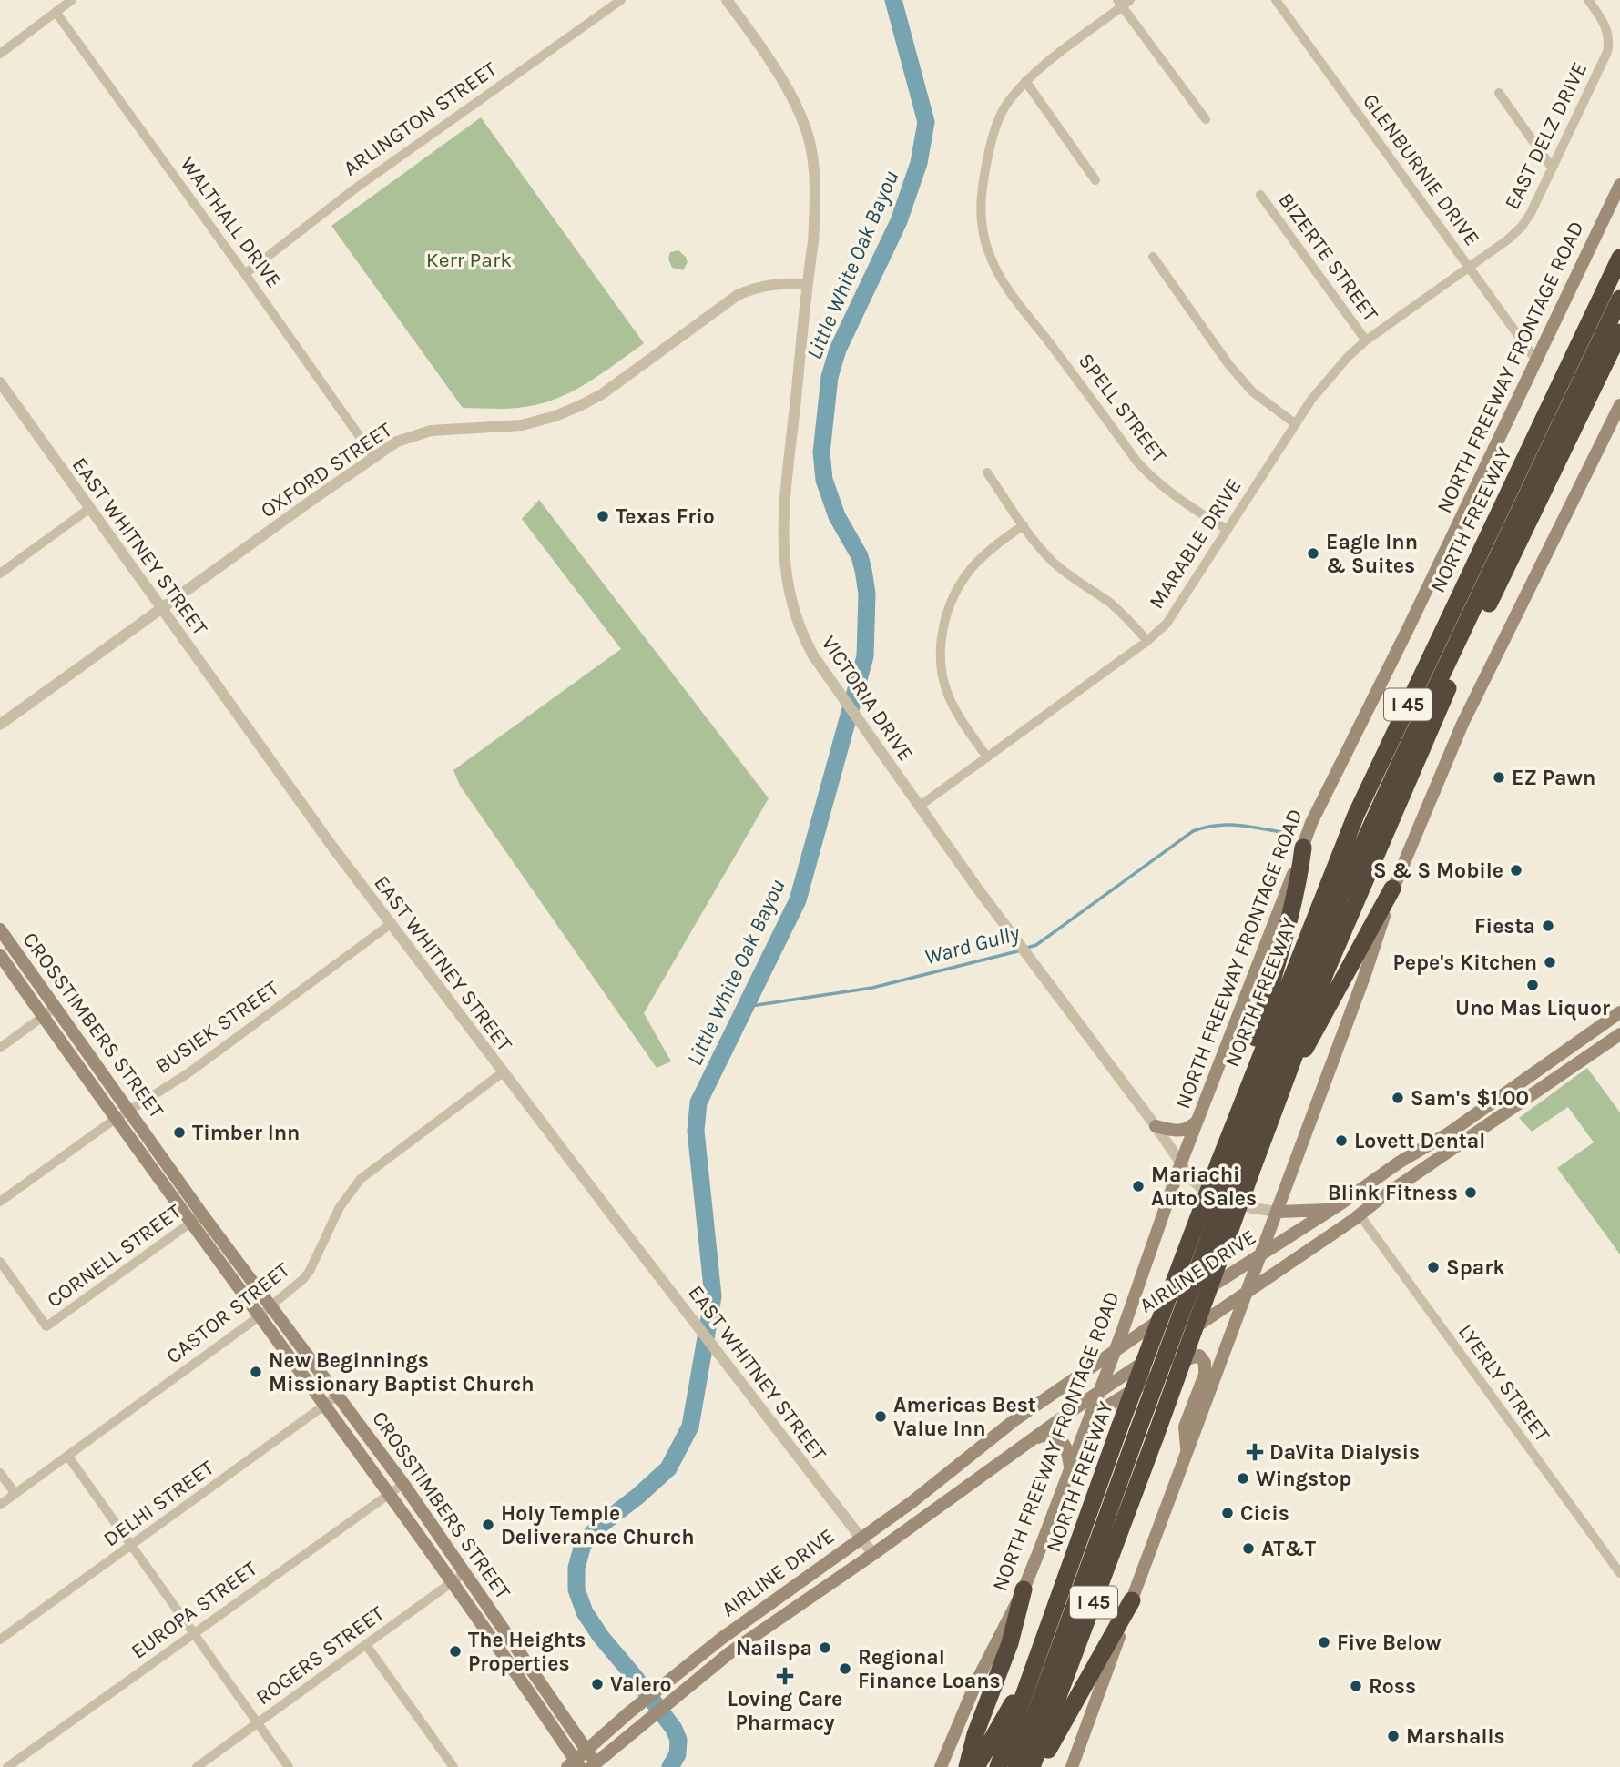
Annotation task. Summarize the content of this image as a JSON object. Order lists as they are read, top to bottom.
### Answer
{
  "streets": {
    "highway": ["NORTH FREEWAY", "I 45"],
    "main road": ["NORTH FREEWAY FRONTAGE ROAD", "CROSSTIMBERS STREET", "AIRLINE DRIVE"],
    "street": [
      "ARLINGTON STREET",
      "EAST DELZ DRIVE",
      "GLENBURNIE DRIVE",
      "WALTHALL DRIVE",
      "BIZERTE STREET",
      "SPELL STREET",
      "OXFORD STREET",
      "MARABLE DRIVE",
      "EAST WHITNEY STREET",
      "VICTORIA DRIVE",
      "BUSIEK STREET",
      "CORNELL STREET",
      "CASTOR STREET",
      "LYERLY STREET",
      "DELHI STREET",
      "EUROPA STREET",
      "ROGERS STREET"
    ]
  },
  "crossings": [
    ["ARLINGTON STREET", "WALTHALL DRIVE"],
    ["EAST DELZ DRIVE", "GLENBURNIE DRIVE"],
    ["EAST DELZ DRIVE", "MARABLE DRIVE"],
    ["GLENBURNIE DRIVE", "NORTH FREEWAY FRONTAGE ROAD"],
    ["GLENBURNIE DRIVE", "MARABLE DRIVE"],
    ["WALTHALL DRIVE", "OXFORD STREET"],
    ["BIZERTE STREET", "MARABLE DRIVE"],
    ["NORTH FREEWAY FRONTAGE ROAD", "VICTORIA DRIVE"],
    ["NORTH FREEWAY FRONTAGE ROAD", "AIRLINE DRIVE"],
    ["SPELL STREET", "MARABLE DRIVE"],
    ["OXFORD STREET", "EAST WHITNEY STREET"],
    ["OXFORD STREET", "VICTORIA DRIVE"],
    ["MARABLE DRIVE", "VICTORIA DRIVE"],
    ["EAST WHITNEY STREET", "BUSIEK STREET"],
    ["EAST WHITNEY STREET", "AIRLINE DRIVE"],
    ["EAST WHITNEY STREET", "CASTOR STREET"],
    ["CROSSTIMBERS STREET", "BUSIEK STREET"],
    ["CROSSTIMBERS STREET", "CORNELL STREET"],
    ["CROSSTIMBERS STREET", "AIRLINE DRIVE"],
    ["CROSSTIMBERS STREET", "CASTOR STREET"],
    ["CROSSTIMBERS STREET", "DELHI STREET"],
    ["CROSSTIMBERS STREET", "EUROPA STREET"],
    ["CROSSTIMBERS STREET", "ROGERS STREET"],
    ["AIRLINE DRIVE", "LYERLY STREET"]
  ],
  "water": ["Little White Oak Bayou", "Ward Gully"],
  "parks": ["Kerr Park"],
  "places": {
    "other": [
      "Texas Frio",
      "Eagle Inn & Suites",
      "EZ Pawn",
      "S & S Mobile",
      "Fiesta",
      "Pepe's Kitchen",
      "Uno Mas Liquor",
      "Sam's $1.00",
      "Timber Inn",
      "Lovett Dental",
      "Mariachi Auto Sales",
      "Blink Fitness",
      "Spark",
      "New Beginnings Missionary Baptist Church",
      "Americas Best Value Inn",
      "Wingstop",
      "Cicis",
      "Holy Temple Deliverance Church",
      "AT&T",
      "Five Below",
      "Nailspa",
      "The Heights Properties",
      "Regional Finance Loans",
      "Valero",
      "Ross",
      "Marshalls"
    ],
    "health": ["DaVita Dialysis", "Loving Care Pharmacy"]
  }
}
